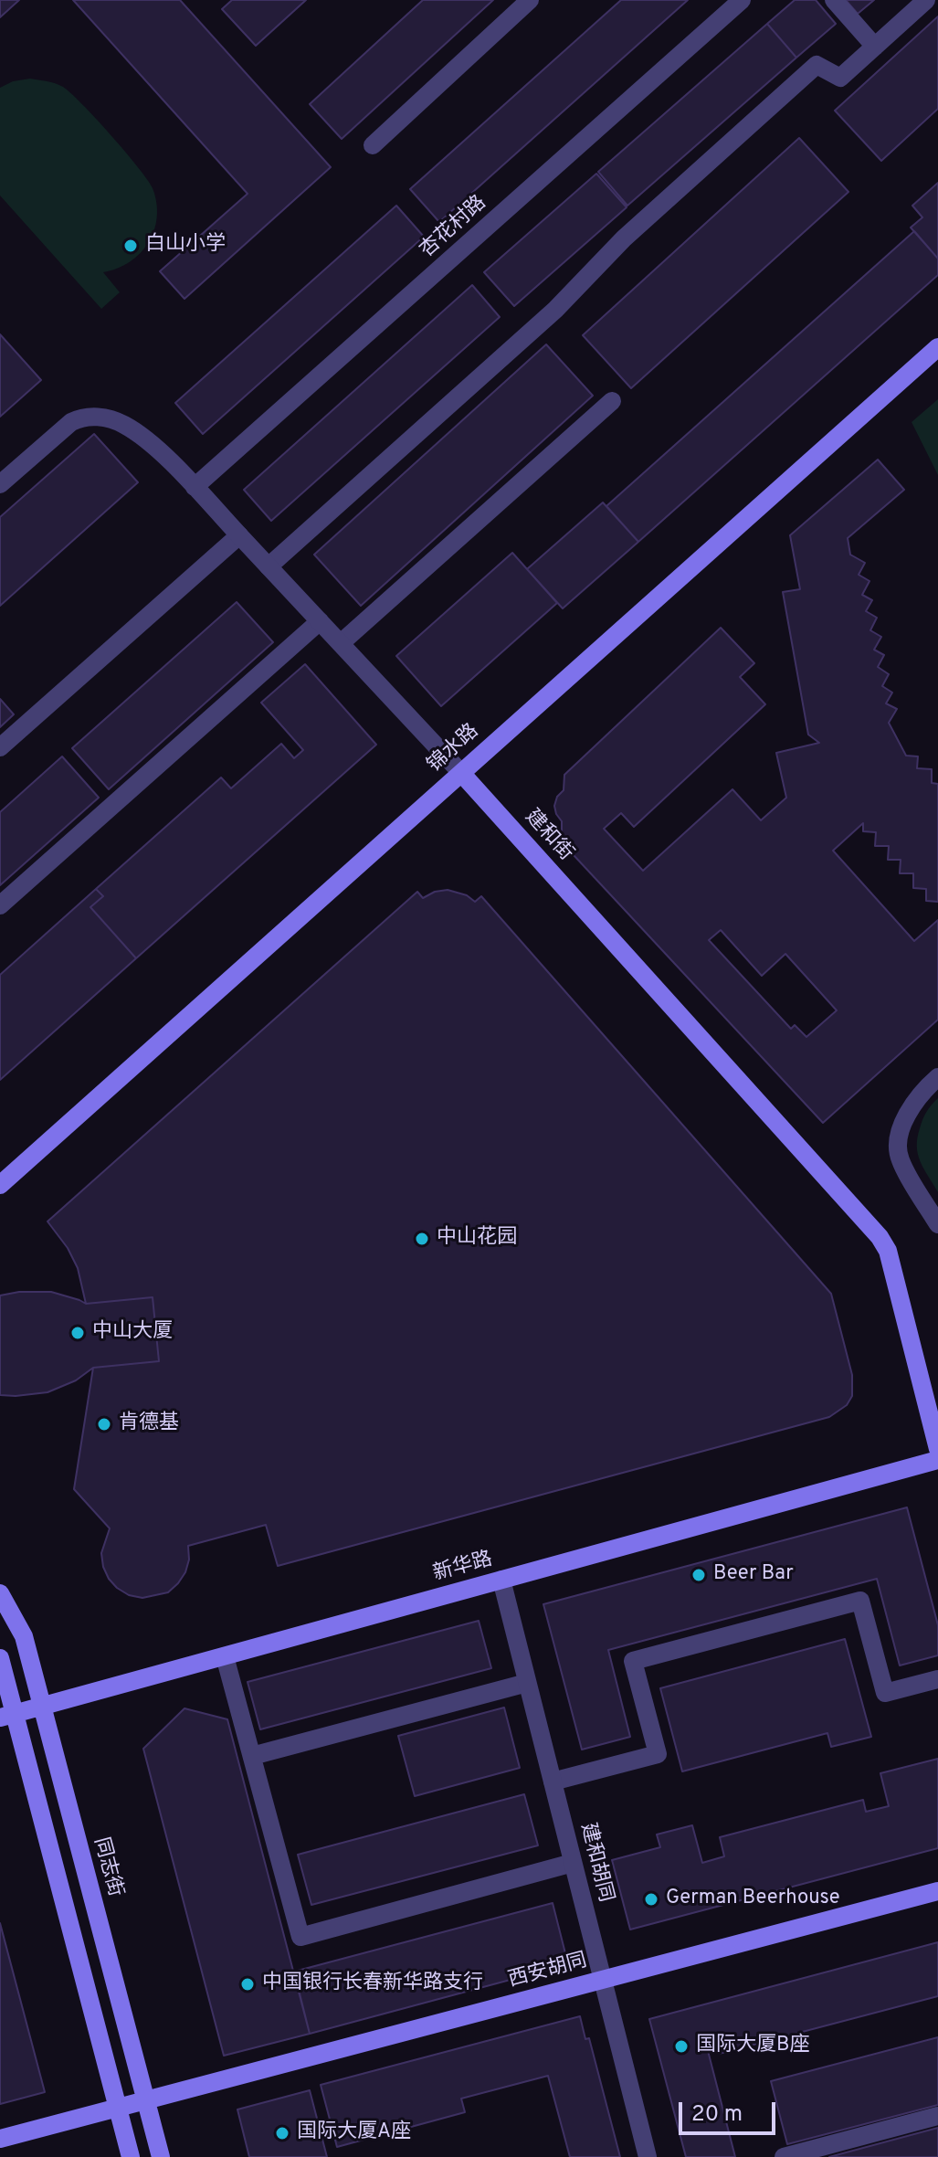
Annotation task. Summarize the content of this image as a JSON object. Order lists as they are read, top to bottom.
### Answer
{
  "streets": {
    "street": [
      "杏花村路",
      "锦水路",
      "建和街",
      "新华路",
      "建和胡同",
      "同志街",
      "西安胡同"
    ]
  },
  "crossings": [
    ["杏花村路", "建和街"],
    ["锦水路", "建和街"],
    ["新华路", "建和胡同"],
    ["新华路", "同志街"],
    ["建和胡同", "西安胡同"],
    ["同志街", "西安胡同"]
  ],
  "places": [
    "白山小学",
    "中山花园",
    "中山大厦",
    "肯德基",
    "Beer Bar",
    "German Beerhouse",
    "中国银行长春新华路支行",
    "国际大厦B座",
    "国际大厦A座"
  ],
  "scale_bar": "20 m"
}
